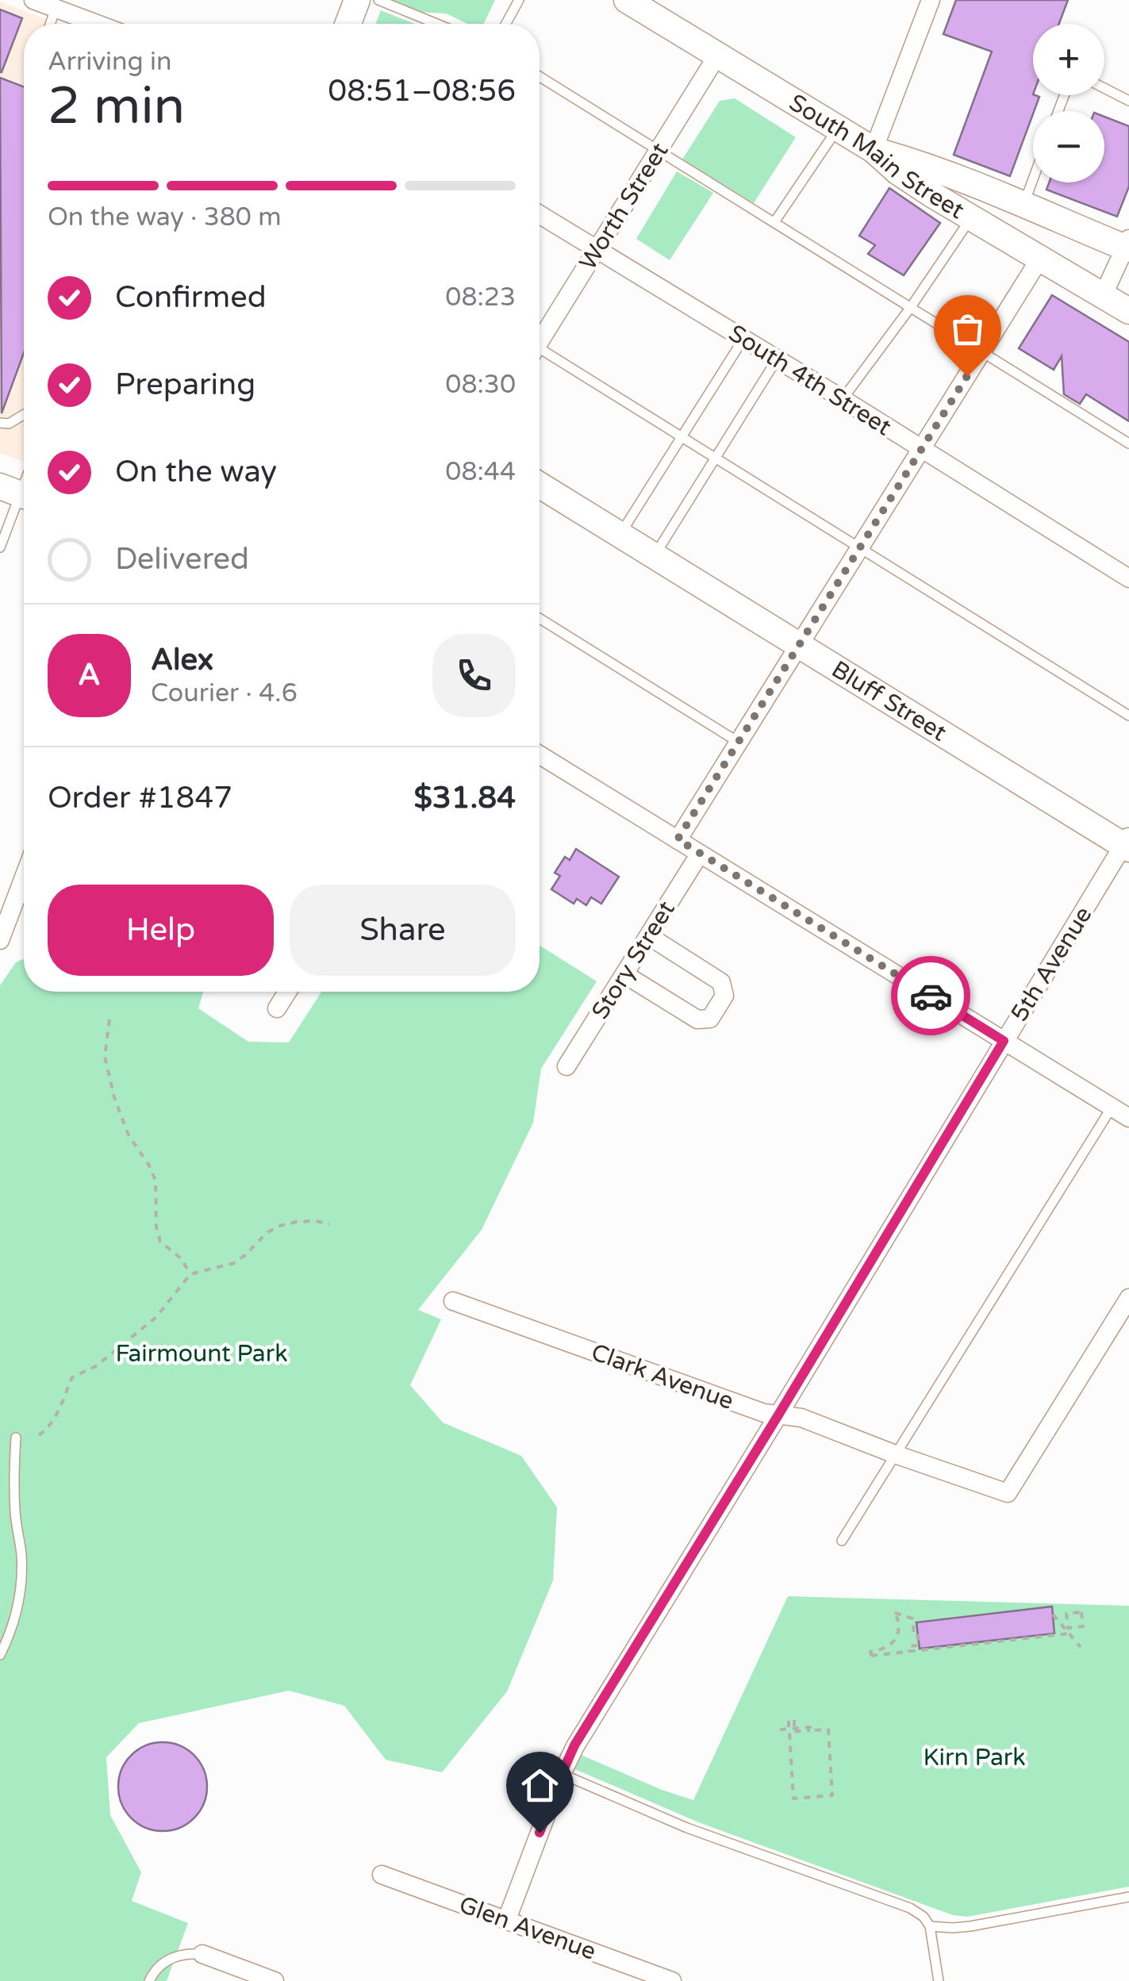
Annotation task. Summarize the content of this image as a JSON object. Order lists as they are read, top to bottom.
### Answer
{
  "streets": {
    "main road": ["South Main Street", "Bluff Street"],
    "street": [
      "Worth Street",
      "South 4th Street",
      "Story Street",
      "5th Avenue",
      "Clark Avenue",
      "Glen Avenue"
    ]
  },
  "crossings": [
    ["South Main Street", "Worth Street"],
    ["Worth Street", "South 4th Street"],
    ["Bluff Street", "5th Avenue"],
    ["5th Avenue", "Clark Avenue"],
    ["5th Avenue", "Glen Avenue"]
  ],
  "parks": ["Fairmount Park", "Kirn Park"],
  "page": {
    "map_buttons": ["+", "−"],
    "heading": ["2 min", "Arriving in", "08:51–08:56"],
    "panel": [
      "Alex",
      "Courier · 4.6",
      "Order #1847",
      "$31.84"
    ],
    "bar": "On the way · 380 m",
    "list": [
      ["Confirmed", "08:23"],
      ["Preparing", "08:30"],
      ["On the way", "08:44"],
      "Delivered"
    ],
    "round": "A",
    "buttons": ["Help", "Share"]
  }
}
